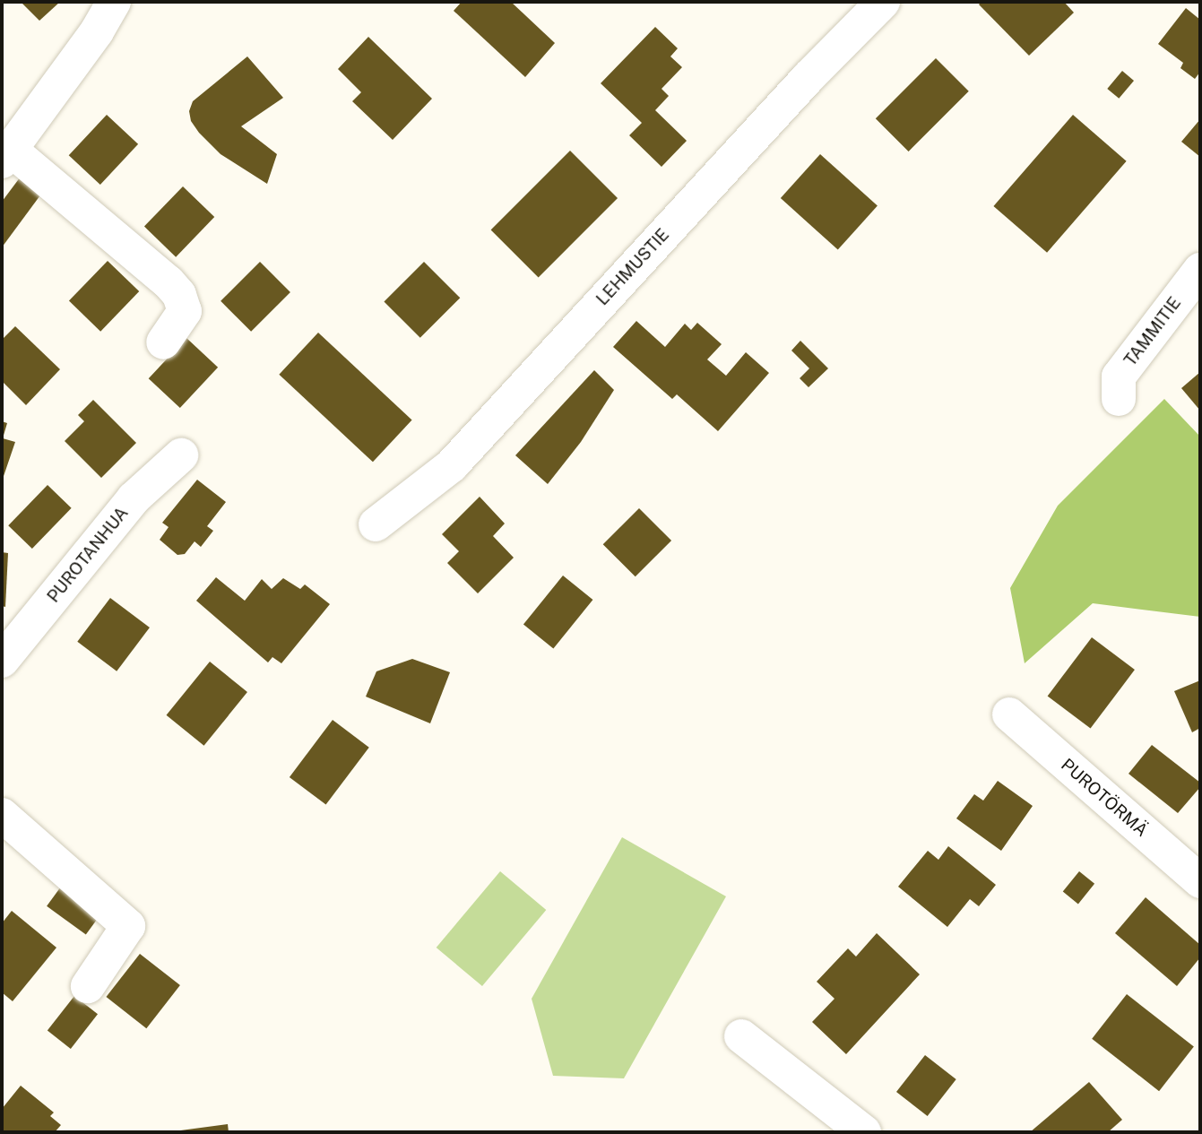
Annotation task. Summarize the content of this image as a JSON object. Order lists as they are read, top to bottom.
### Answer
{
  "streets": {
    "street": [
      "LEHMUSTIE",
      "TAMMITIE",
      "PUROTANHUA",
      "PUROTÖRMÄ"
    ]
  }
}
